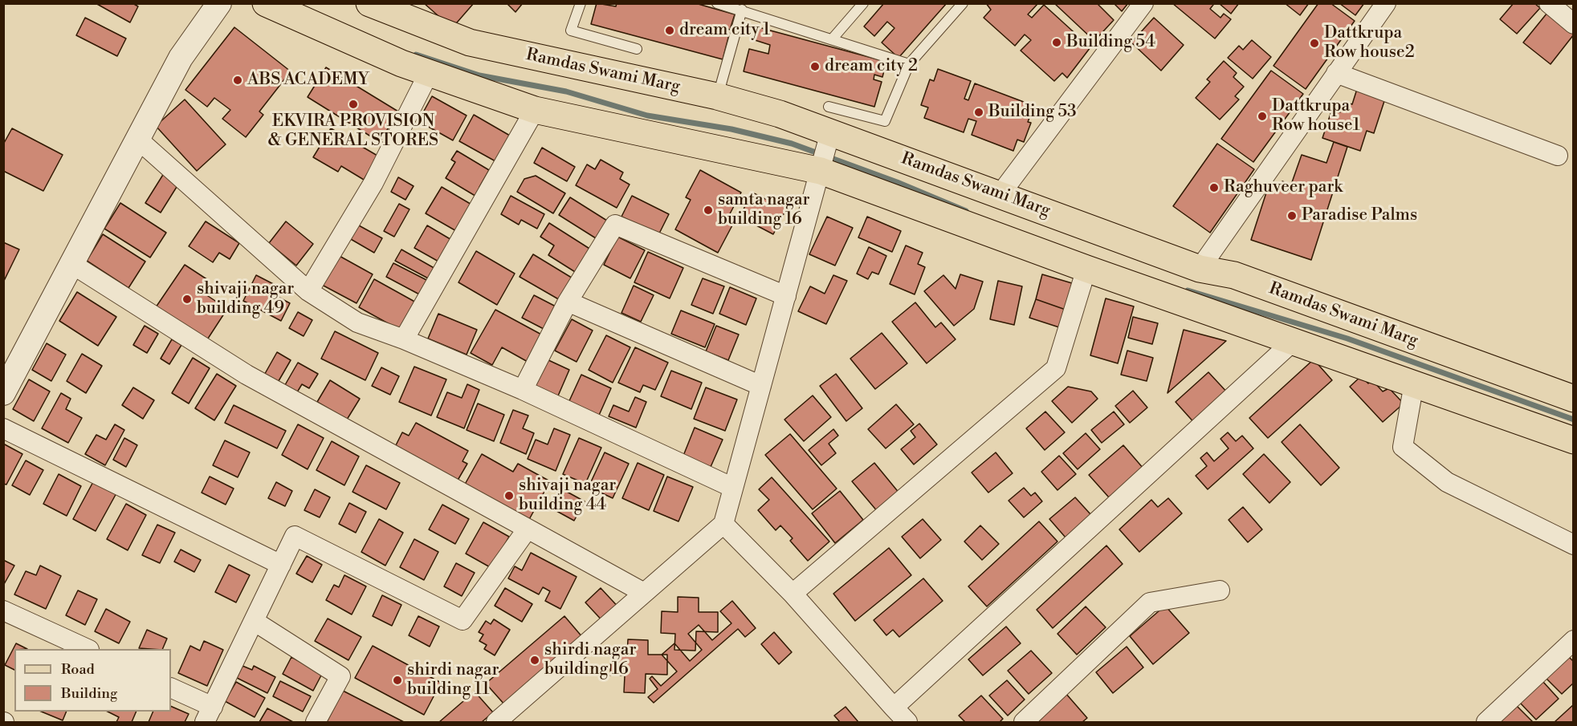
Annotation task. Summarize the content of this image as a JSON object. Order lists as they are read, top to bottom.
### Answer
{
  "streets": {
    "main road": ["Ramdas Swami Marg"]
  },
  "places": [
    "dream city 1",
    "Building 54",
    "Dattkrupa Row house2",
    "dream city 2",
    "ABS ACADEMY",
    "EKVIRA PROVISION & GENERAL STORES",
    "Building 53",
    "Dattkrupa Row house1",
    "Raghuveer park",
    "samta nagar building 16",
    "Paradise Palms",
    "shivaji nagar building 49",
    "shivaji nagar building 44",
    "shirdi nagar building 16",
    "shirdi nagar building 11"
  ],
  "legend": ["Road", "Building"]
}
